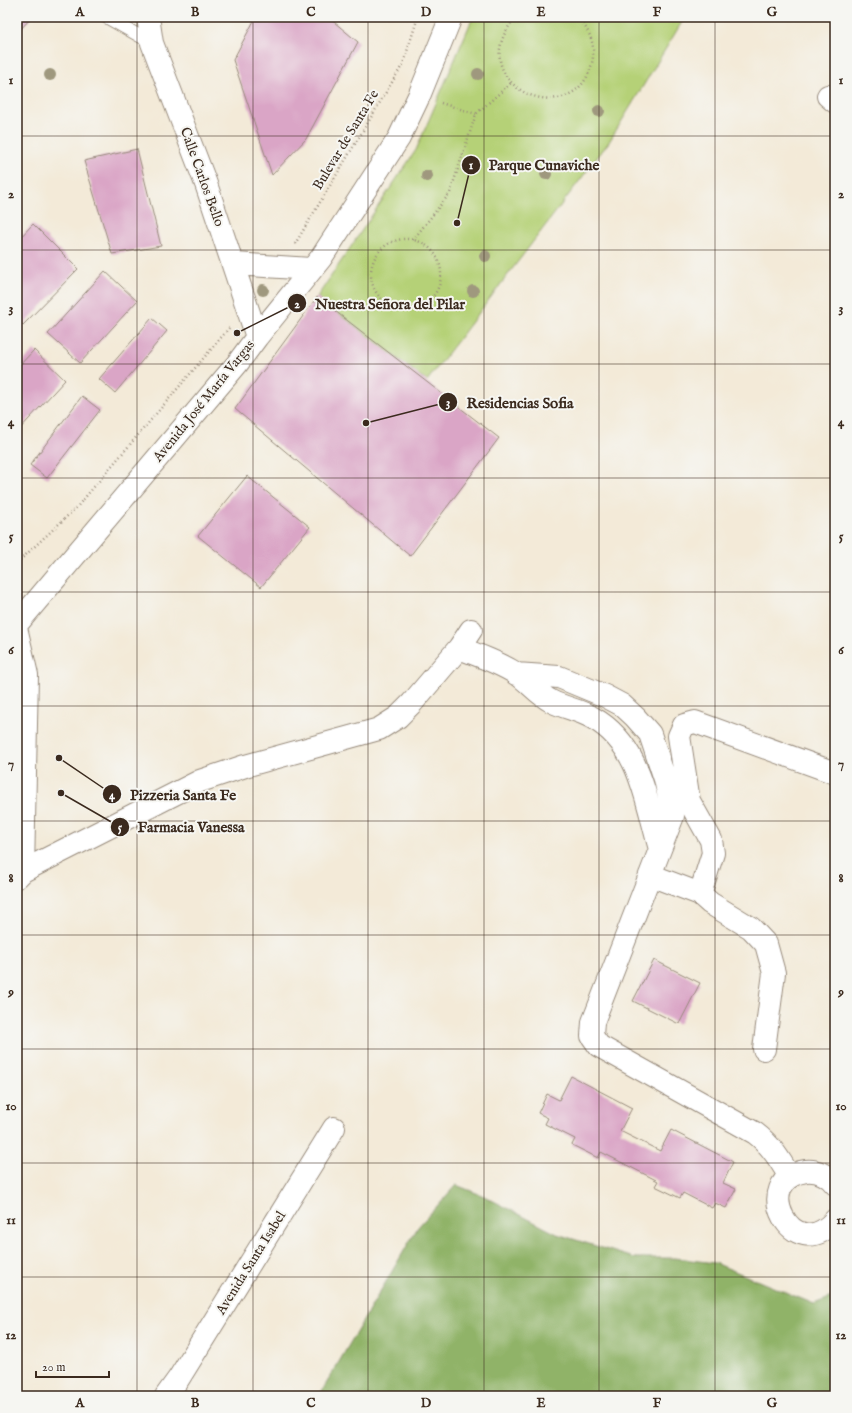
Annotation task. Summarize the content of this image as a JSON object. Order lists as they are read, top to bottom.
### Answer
{
  "streets": {
    "street": ["Calle Carlos Bello", "Avenida José María Vargas", "Avenida Santa Isabel"],
    "path": ["Bulevar de Santa Fe"]
  },
  "crossings": [
    ["Calle Carlos Bello", "Avenida José María Vargas"]
  ],
  "places": [
    "Parque Cunaviche",
    "Nuestra Señora del Pilar",
    "Residencias Sofia",
    "Pizzeria Santa Fe",
    "Farmacia Vanessa"
  ],
  "scale_bar": "20 m",
  "grid": {
    "columns": [
      "A",
      "B",
      "C",
      "D",
      "E",
      "F",
      "G"
    ],
    "rows": [
      "1",
      "2",
      "3",
      "4",
      "5",
      "6",
      "7",
      "8",
      "9",
      "10",
      "11",
      "12"
    ]
  }
}
